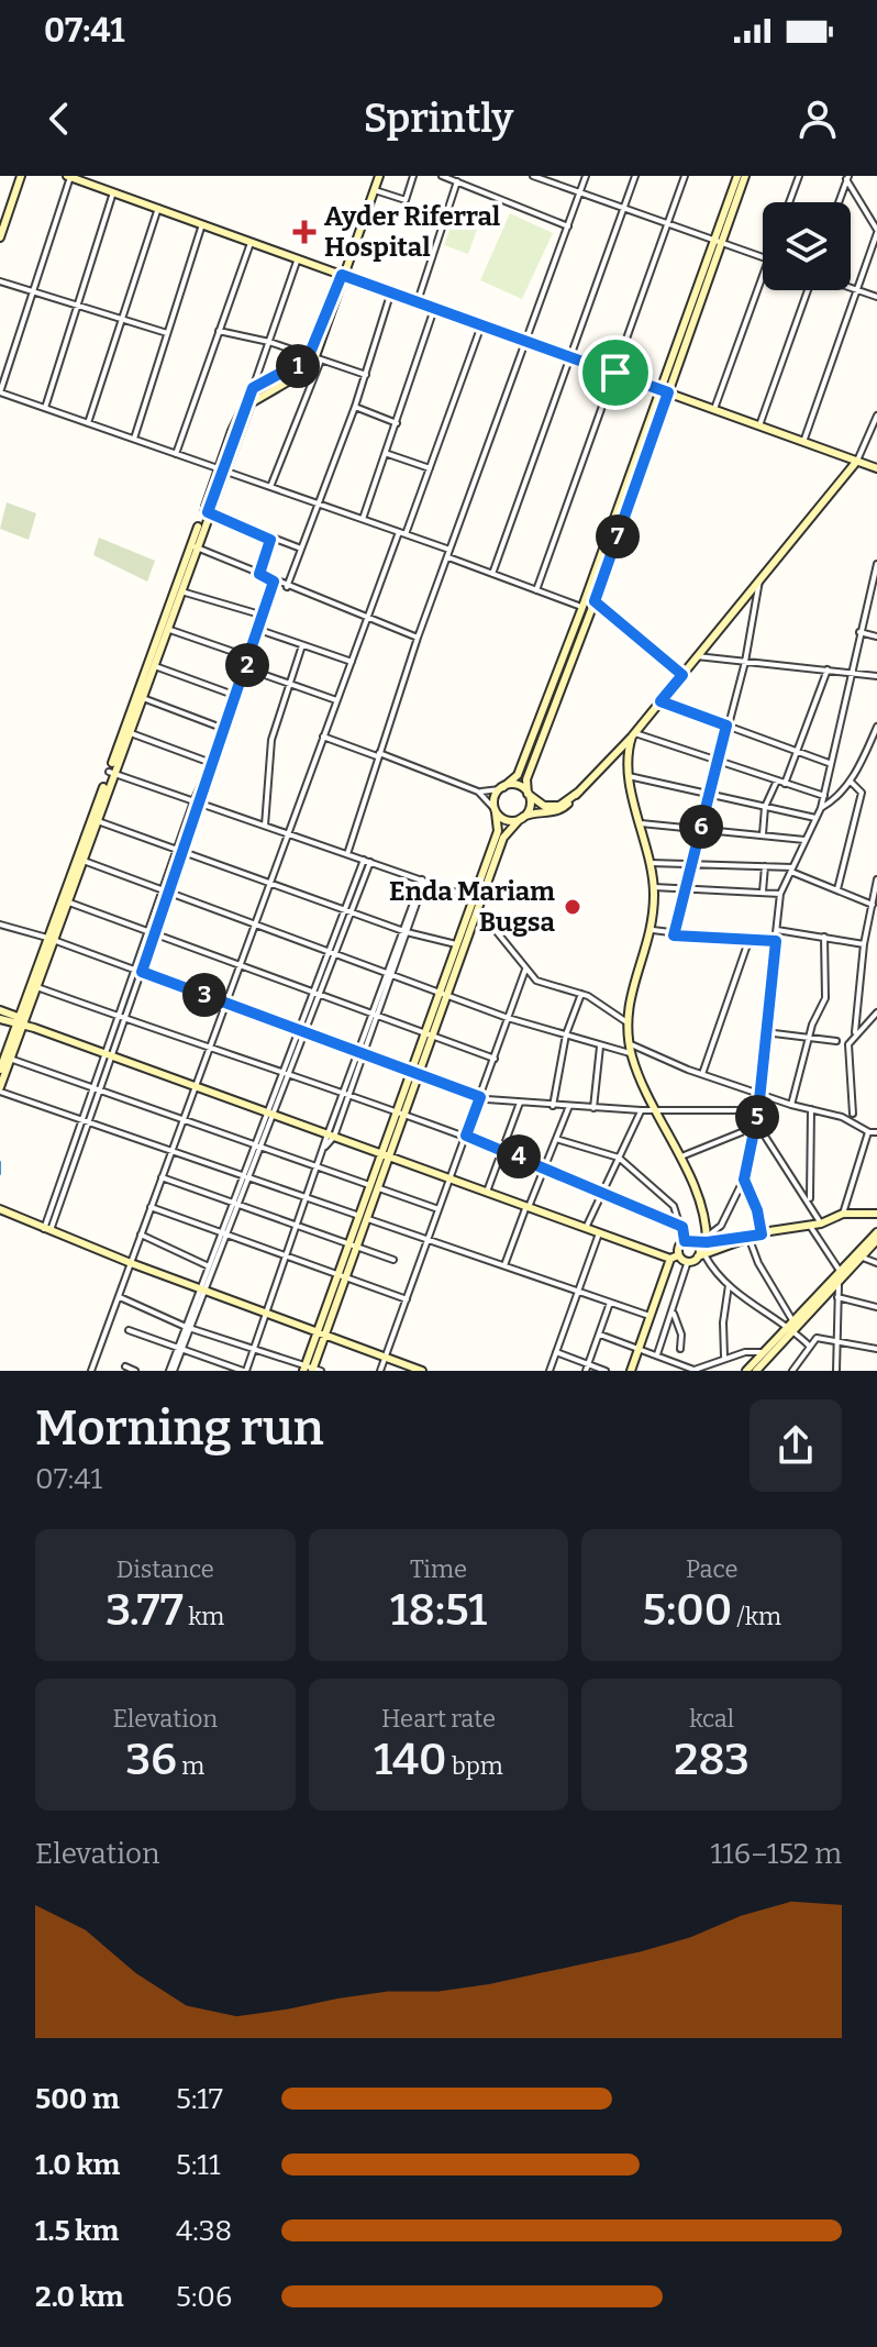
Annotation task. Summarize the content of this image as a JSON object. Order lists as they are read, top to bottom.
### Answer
{
  "places": {
    "health": ["Ayder Riferral Hospital"],
    "other": ["Enda Mariam Bugsa"]
  },
  "page": {
    "status": "07:41",
    "header": "Sprintly",
    "pins": [
      "1",
      "7",
      "2",
      "6",
      "3",
      "5",
      "4"
    ],
    "heading": ["Morning run", "07:41"],
    "stats": [
      ["Distance", "3.77 km"],
      ["Time", "18:51"],
      ["Pace", "5:00 /km"],
      ["Elevation", "36 m"],
      ["Heart rate", "140 bpm"],
      ["kcal", "283"]
    ],
    "chart": ["Elevation", "116–152 m"],
    "list": [
      {
        "name": "500 m",
        "note": "5:17"
      },
      {
        "name": "1.0 km",
        "note": "5:11"
      },
      {
        "name": "1.5 km",
        "note": "4:38"
      },
      {
        "name": "2.0 km",
        "note": "5:06"
      }
    ]
  }
}
